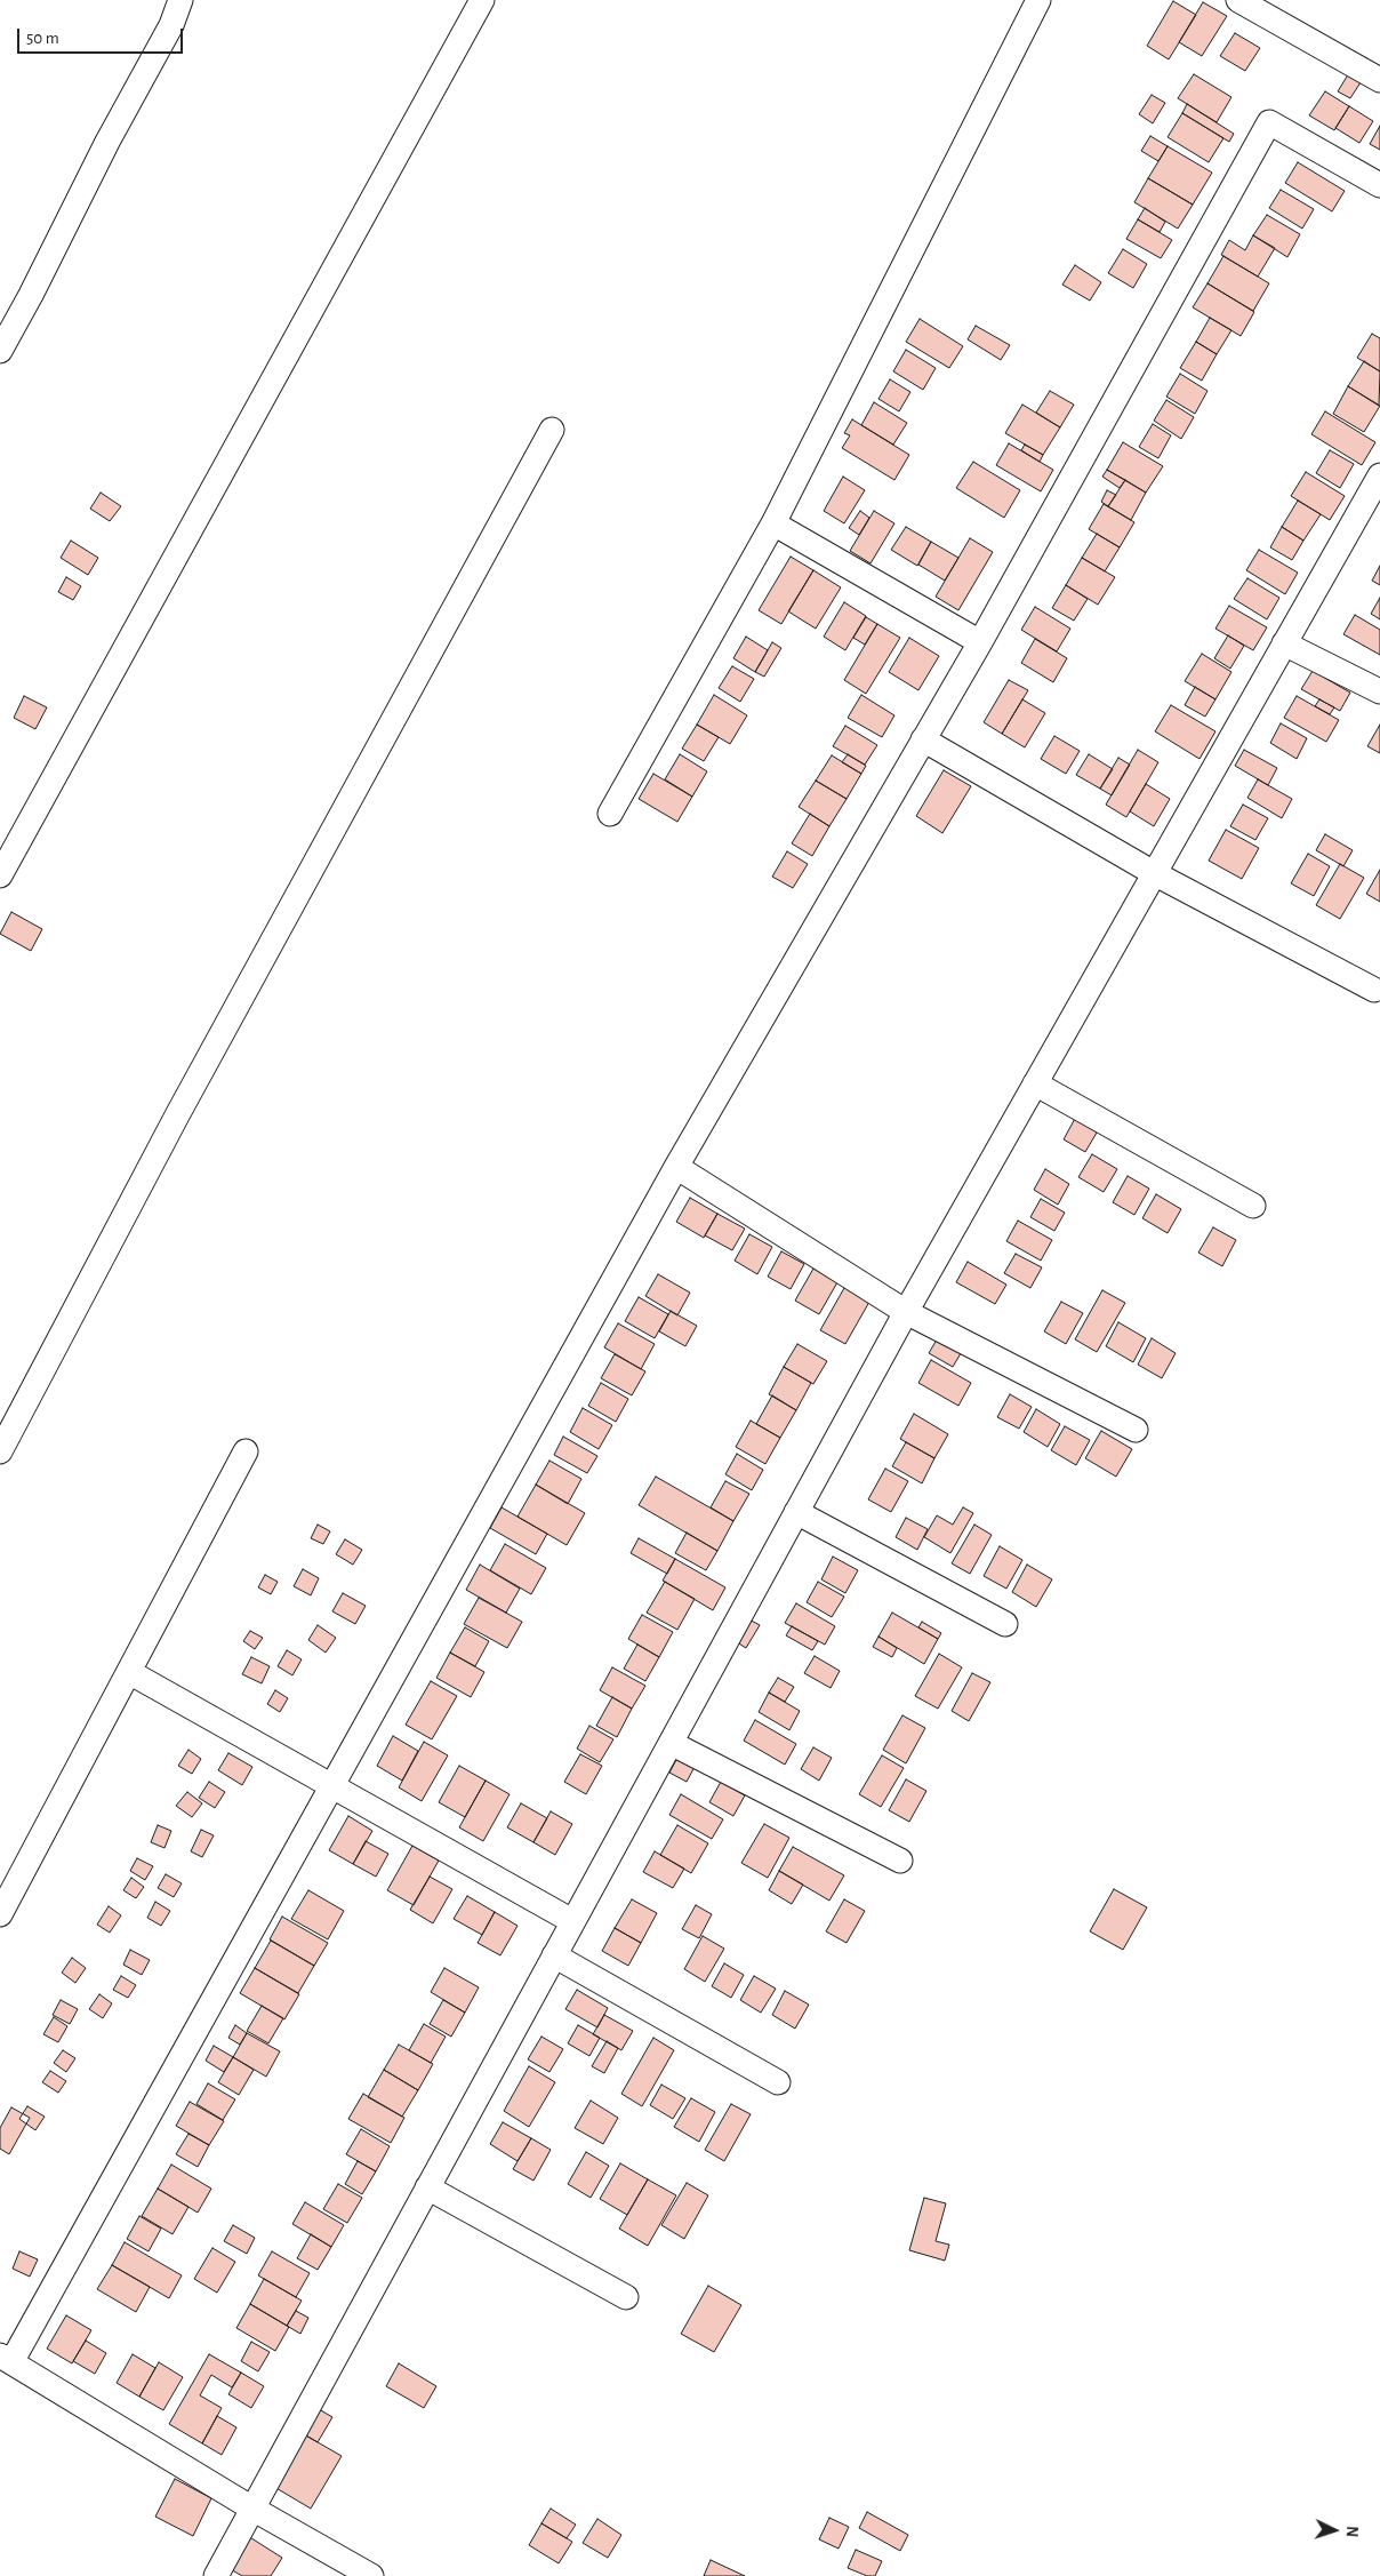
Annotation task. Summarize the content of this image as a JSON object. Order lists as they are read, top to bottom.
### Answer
{
  "scale_bar": "50 m",
  "north": "right"
}
